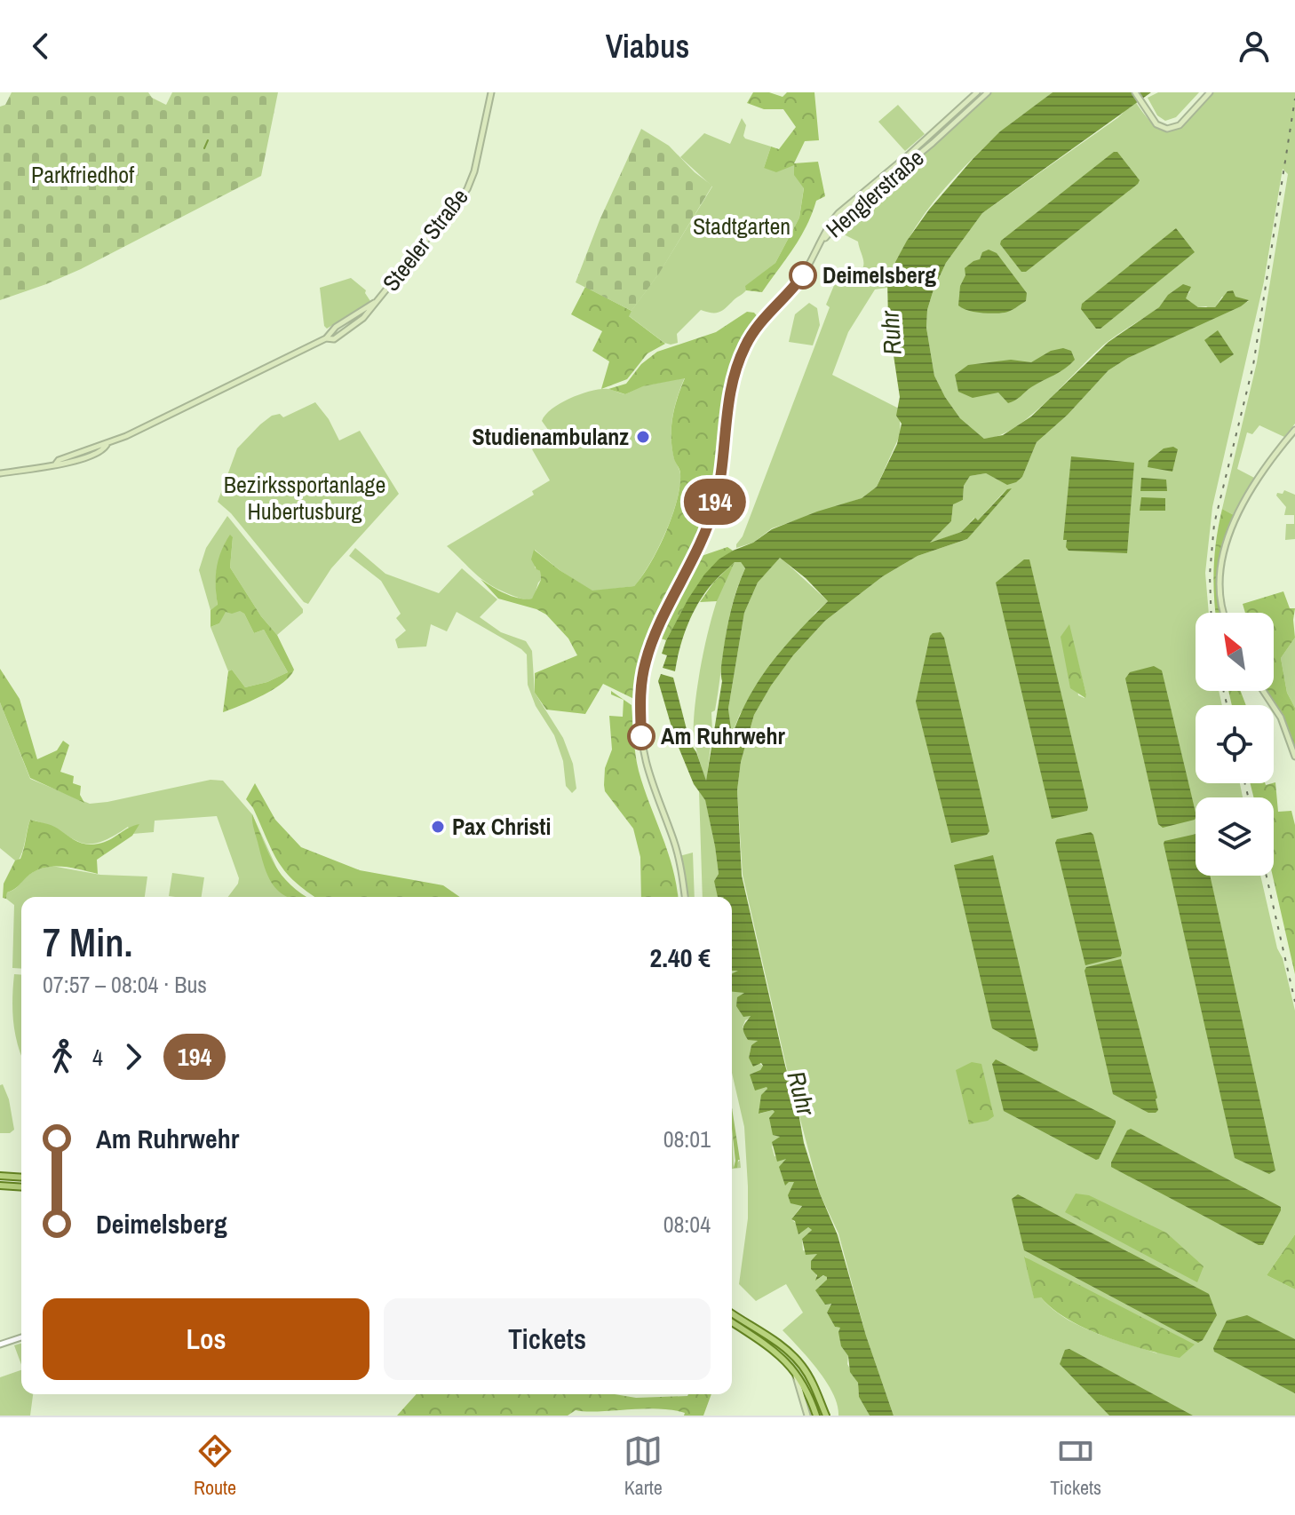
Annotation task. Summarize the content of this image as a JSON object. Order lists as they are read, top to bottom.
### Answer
{
  "streets": {
    "main road": ["Henglerstraße", "Steeler Straße"]
  },
  "water": ["Ruhr"],
  "parks": ["Parkfriedhof", "Stadtgarten", "Bezirkssportanlage Hubertusburg"],
  "places": [
    "Deimelsberg",
    "Studienambulanz",
    "Am Ruhrwehr",
    "Pax Christi"
  ],
  "lines": ["bus line 194"],
  "north": "top left",
  "page": {
    "header": "Viabus",
    "on_map": "194",
    "heading": ["7 Min.", "07:57 – 08:04 · Bus", "2.40 €"],
    "legs": ["4", "194"],
    "list": [
      {
        "name": "Am Ruhrwehr",
        "value": "08:01"
      },
      {
        "name": "Deimelsberg",
        "value": "08:04"
      }
    ],
    "buttons": ["Los", "Tickets"],
    "tabs": ["Route", "Karte", "Tickets"]
  }
}
